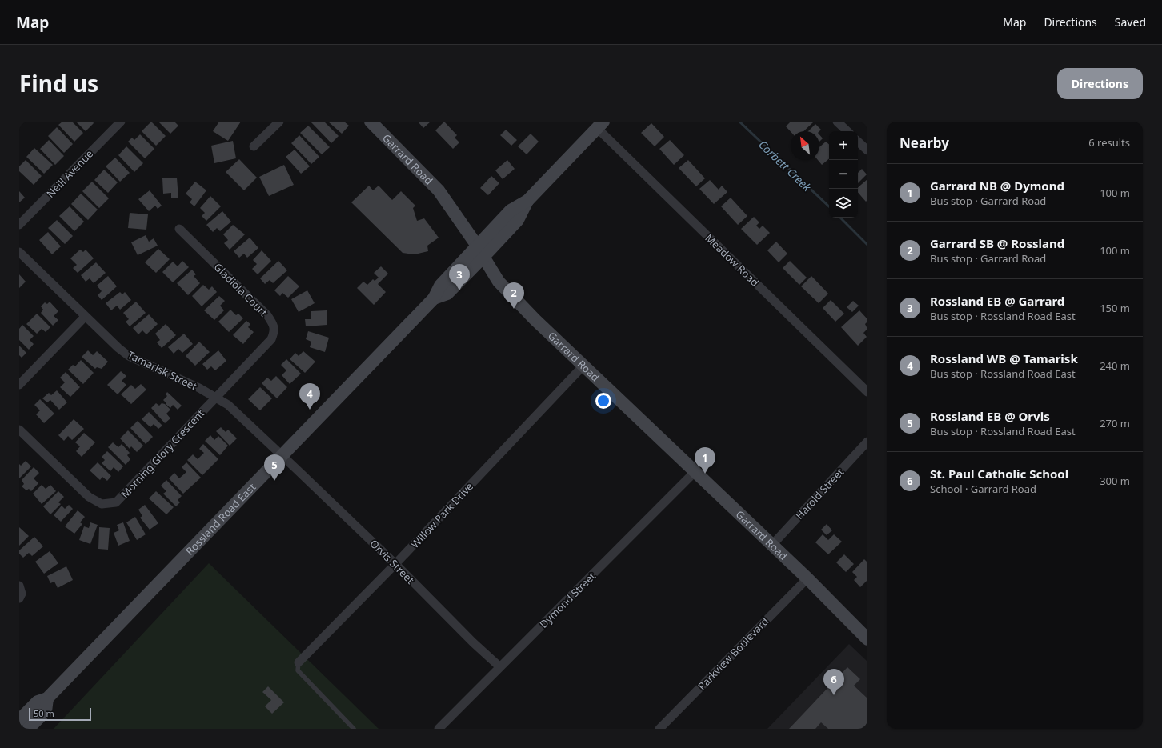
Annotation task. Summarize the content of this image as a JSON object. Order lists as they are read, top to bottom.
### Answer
{
  "streets": {
    "main road": ["Garrard Road", "Rossland Road East"],
    "street": [
      "Neill Avenue",
      "Meadow Road",
      "Gladiola Court",
      "Tamarisk Street",
      "Morning Glory Crescent",
      "Harold Street",
      "Willow Park Drive",
      "Orvis Street",
      "Dymond Street",
      "Parkview Boulevard"
    ]
  },
  "crossings": [
    ["Garrard Road", "Harold Street"],
    ["Garrard Road", "Willow Park Drive"],
    ["Garrard Road", "Rossland Road East"],
    ["Garrard Road", "Dymond Street"],
    ["Garrard Road", "Parkview Boulevard"],
    ["Meadow Road", "Rossland Road East"],
    ["Gladiola Court", "Tamarisk Street"],
    ["Gladiola Court", "Morning Glory Crescent"],
    ["Tamarisk Street", "Morning Glory Crescent"],
    ["Tamarisk Street", "Rossland Road East"],
    ["Tamarisk Street", "Orvis Street"],
    ["Willow Park Drive", "Orvis Street"],
    ["Rossland Road East", "Orvis Street"],
    ["Orvis Street", "Dymond Street"]
  ],
  "water": ["Corbett Creek"],
  "scale_bar": "50 m",
  "north": "top left",
  "page": {
    "header": "Map",
    "nav": ["Map", "Directions", "Saved"],
    "title": "Find us",
    "buttons": "Directions",
    "heading": ["Nearby", "6 results"],
    "map_buttons": ["+", "−"],
    "list": [
      {
        "mark": "1",
        "name": "Garrard NB @ Dymond",
        "note": "Bus stop · Garrard Road",
        "value": "100 m"
      },
      {
        "mark": "2",
        "name": "Garrard SB @ Rossland",
        "note": "Bus stop · Garrard Road",
        "value": "100 m"
      },
      {
        "mark": "3",
        "name": "Rossland EB @ Garrard",
        "note": "Bus stop · Rossland Road East",
        "value": "150 m"
      },
      {
        "mark": "4",
        "name": "Rossland WB @ Tamarisk",
        "note": "Bus stop · Rossland Road East",
        "value": "240 m"
      },
      {
        "mark": "5",
        "name": "Rossland EB @ Orvis",
        "note": "Bus stop · Rossland Road East",
        "value": "270 m"
      },
      {
        "mark": "6",
        "name": "St. Paul Catholic School",
        "note": "School · Garrard Road",
        "value": "300 m"
      }
    ],
    "pins": [
      "3",
      "2",
      "4",
      "1",
      "5",
      "6"
    ],
    "scale": "50 m"
  }
}
